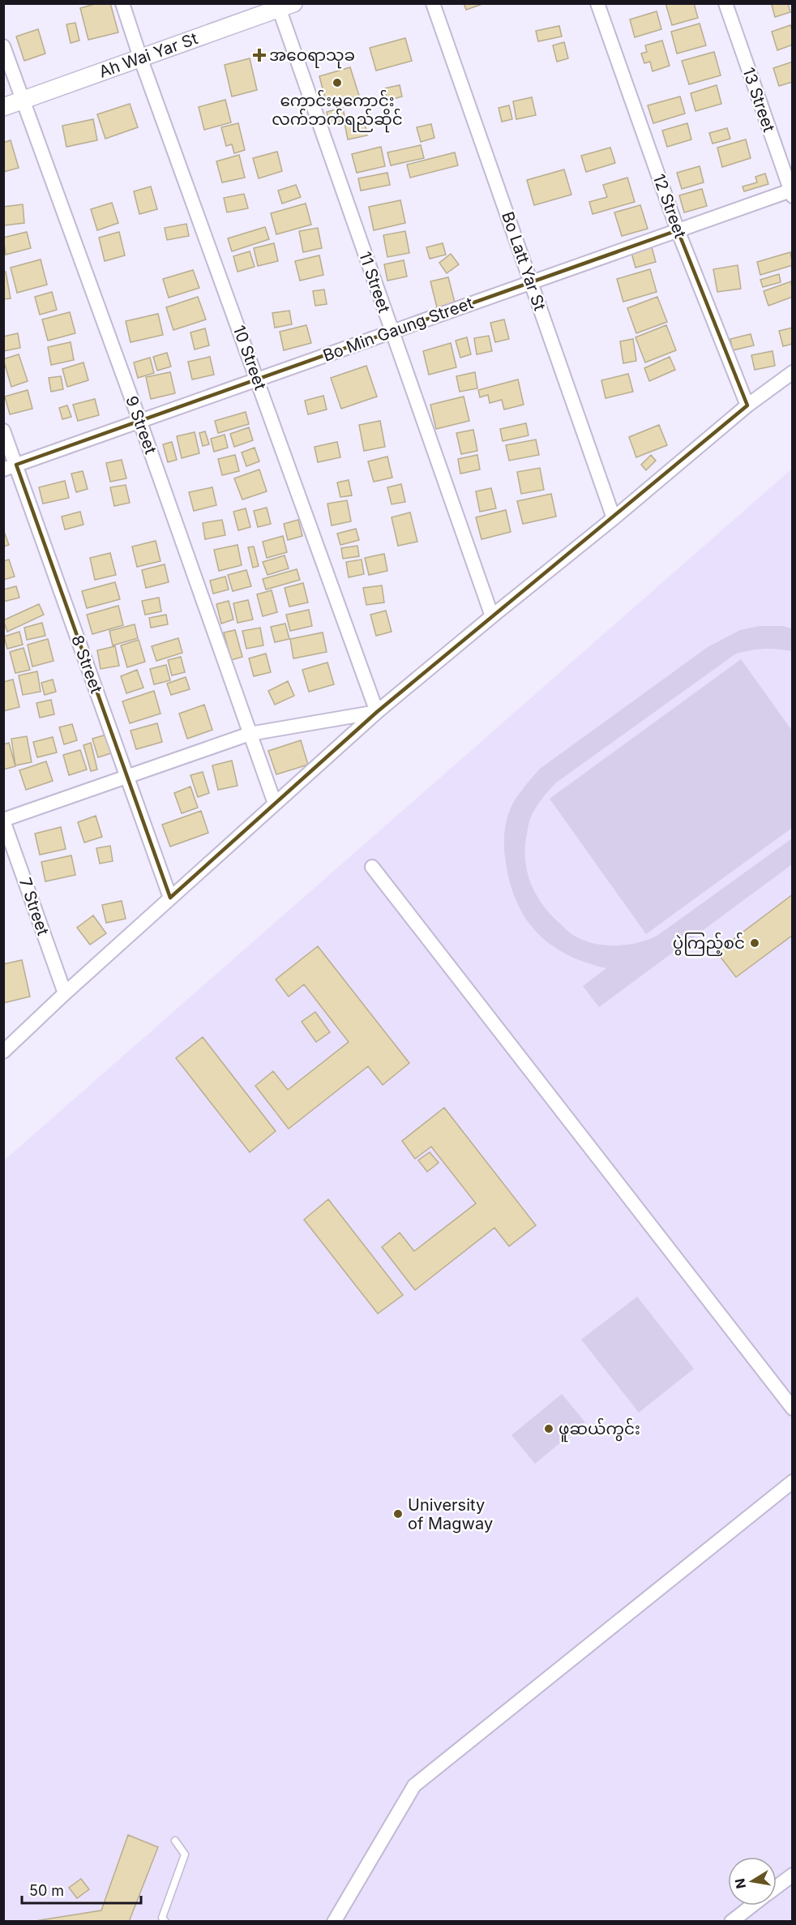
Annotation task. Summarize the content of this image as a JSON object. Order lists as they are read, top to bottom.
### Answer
{
  "streets": {
    "street": [
      "Ah Wai Yar St",
      "13 Street",
      "12 Street",
      "Bo Latt Yar St",
      "11 Street",
      "Bo Min Gaung Street",
      "10 Street",
      "9 Street",
      "8 Street",
      "7 Street"
    ]
  },
  "crossings": [
    ["Ah Wai Yar St", "11 Street"],
    ["Ah Wai Yar St", "10 Street"],
    ["Ah Wai Yar St", "9 Street"],
    ["13 Street", "Bo Min Gaung Street"],
    ["12 Street", "Bo Min Gaung Street"],
    ["Bo Latt Yar St", "Bo Min Gaung Street"],
    ["11 Street", "Bo Min Gaung Street"],
    ["Bo Min Gaung Street", "10 Street"],
    ["Bo Min Gaung Street", "9 Street"],
    ["Bo Min Gaung Street", "8 Street"]
  ],
  "places": {
    "health": ["အဝေရာသုခ"],
    "other": [
      "ကောင်းမှကောင်း လက်ဘက်ရည်ဆိုင်",
      "ပွဲကြည့်စင်",
      "ဖူဆယ်ကွင်း",
      "University of Magway"
    ]
  },
  "scale_bar": "50 m",
  "north": "left"
}
